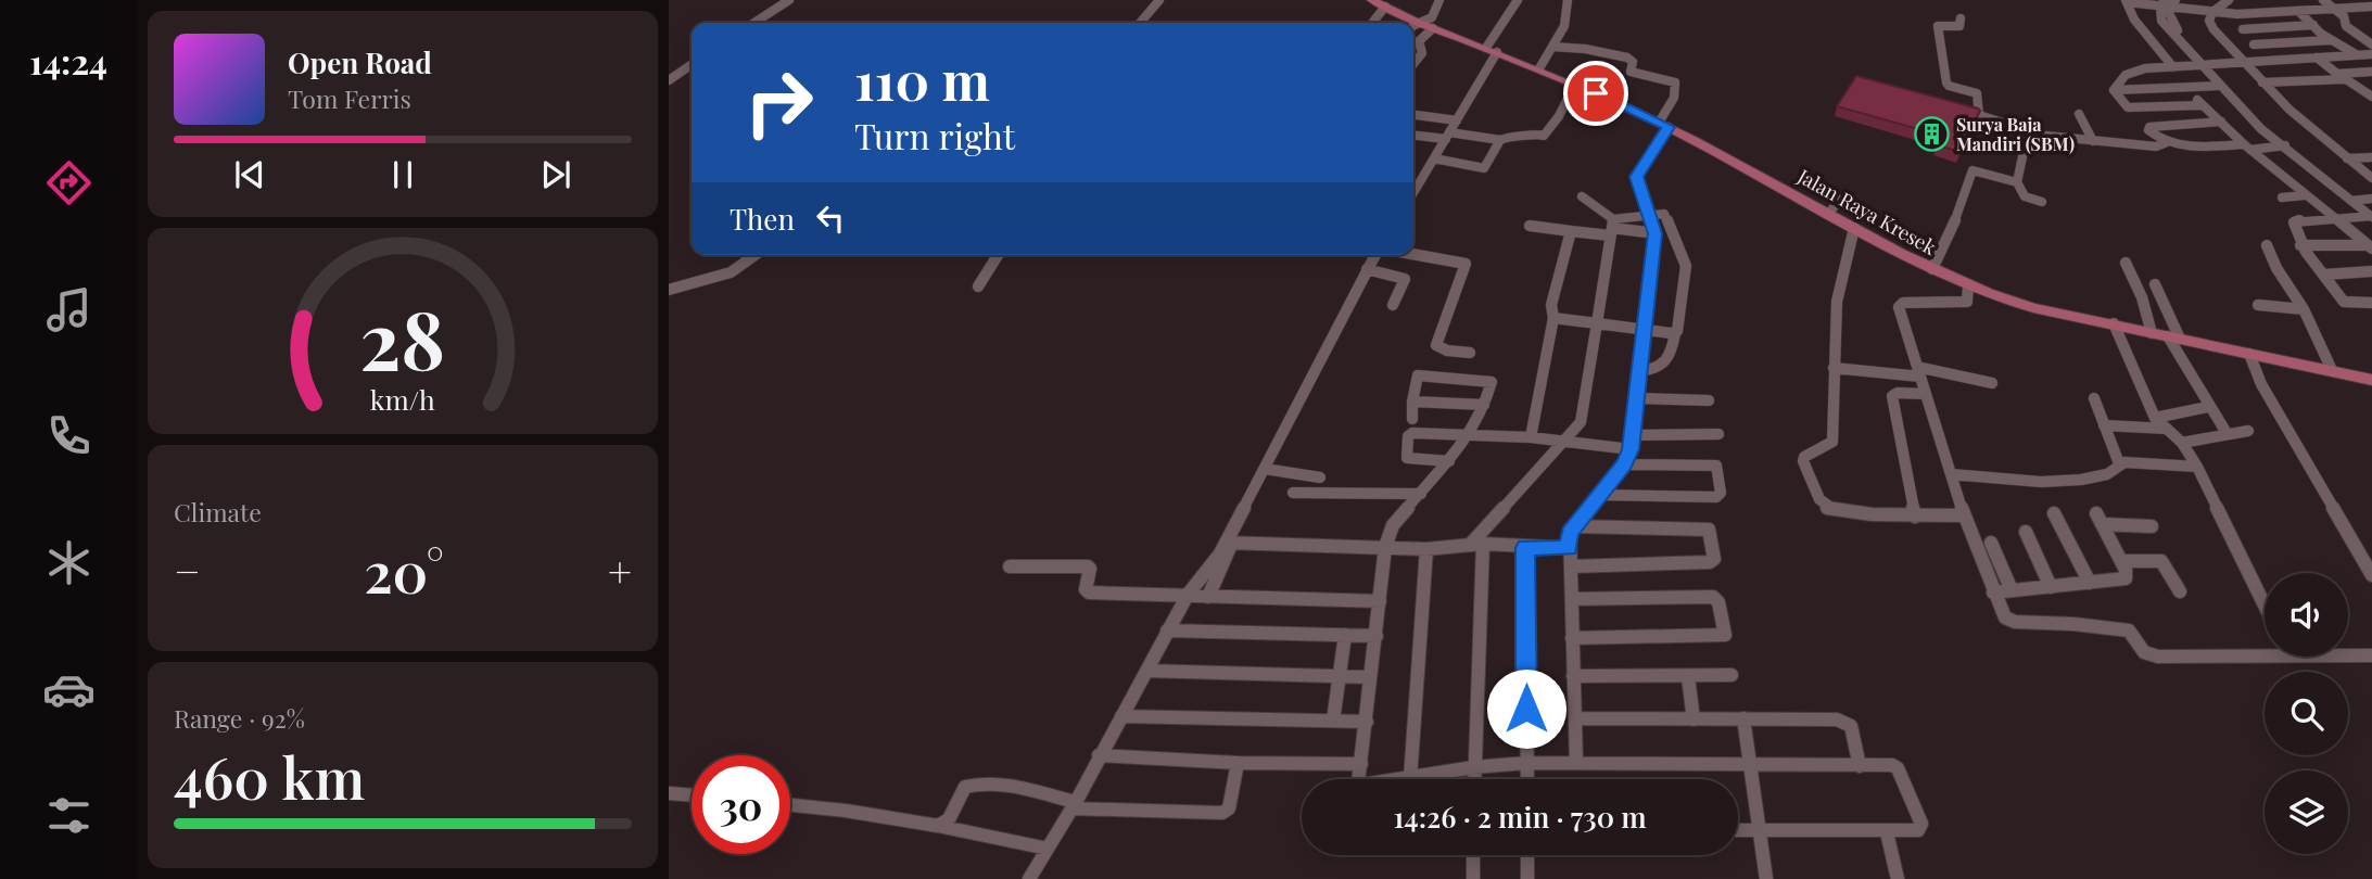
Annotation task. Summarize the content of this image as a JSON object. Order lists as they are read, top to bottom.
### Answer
{
  "streets": {
    "main road": ["Jalan Raya Kresek"]
  },
  "places": {
    "building": ["Surya Baja Mandiri (SBM)"]
  },
  "page": {
    "tabs": "14:24",
    "turn": ["110 m", "Turn right"],
    "song": ["Open Road", "Tom Ferris"],
    "then": "Then",
    "tile": [
      "Climate",
      ["Range · 92%", "460 km"]
    ],
    "heat": ["−", "20°", "+"],
    "limit": "30",
    "trip": "14:26 · 2 min · 730 m",
    "gauge": ["28", "km/h"]
  }
}
